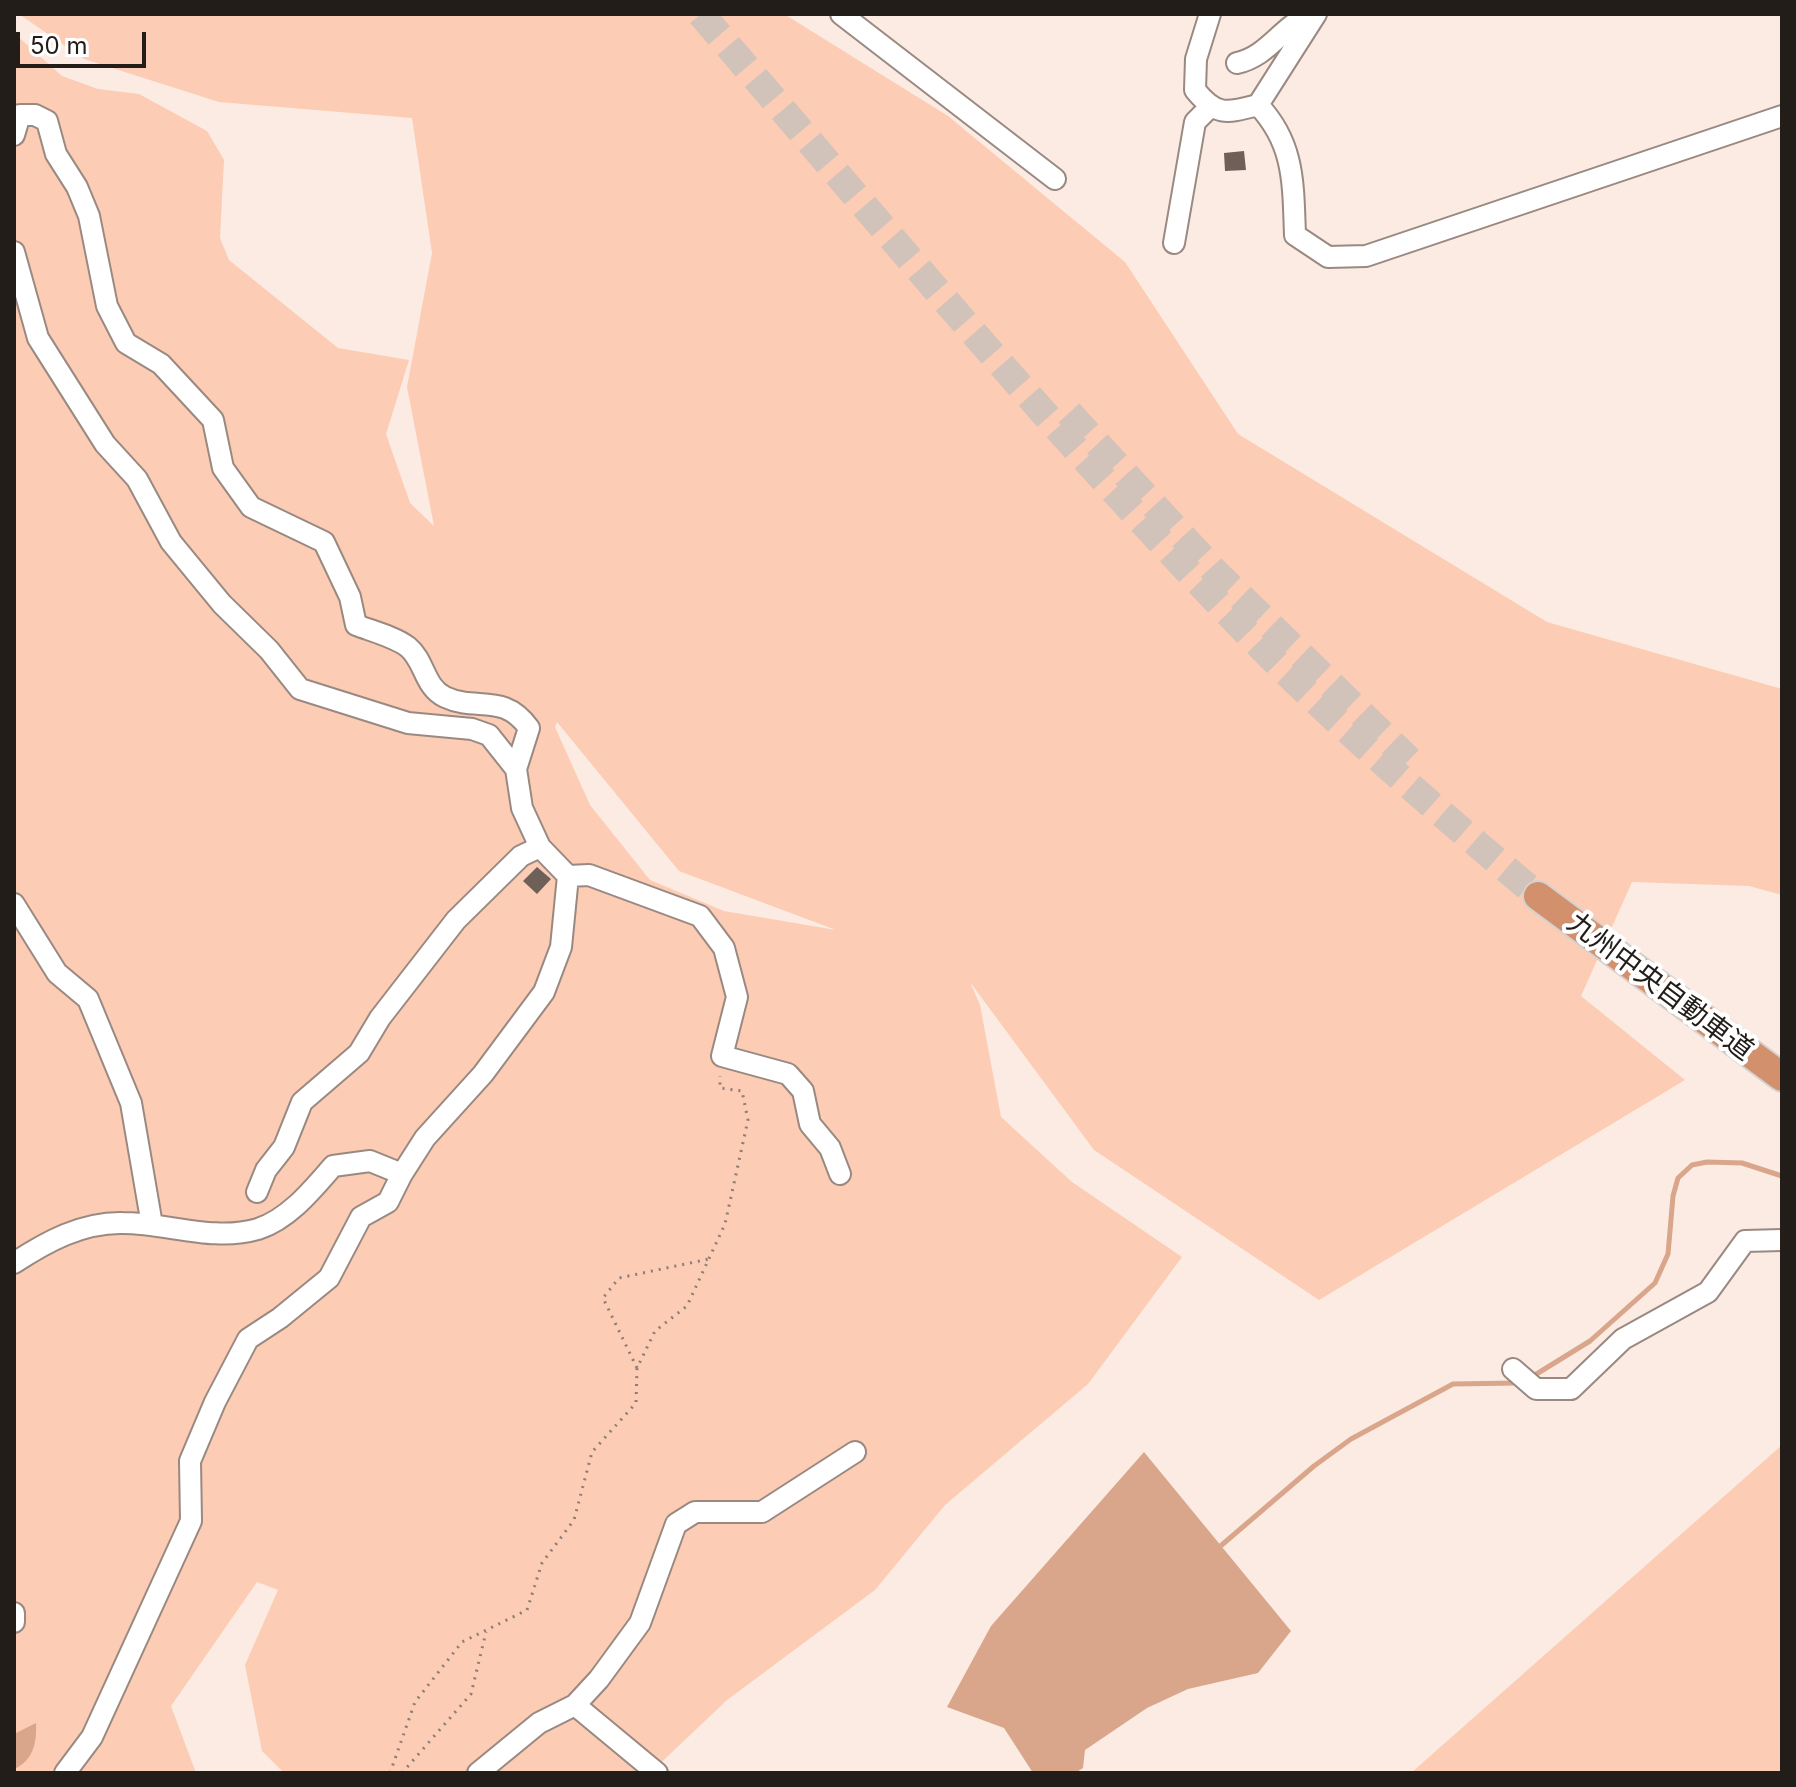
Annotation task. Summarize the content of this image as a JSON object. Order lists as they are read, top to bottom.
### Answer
{
  "streets": {
    "highway": ["九州中央自動車道"]
  },
  "scale_bar": "50 m"
}
